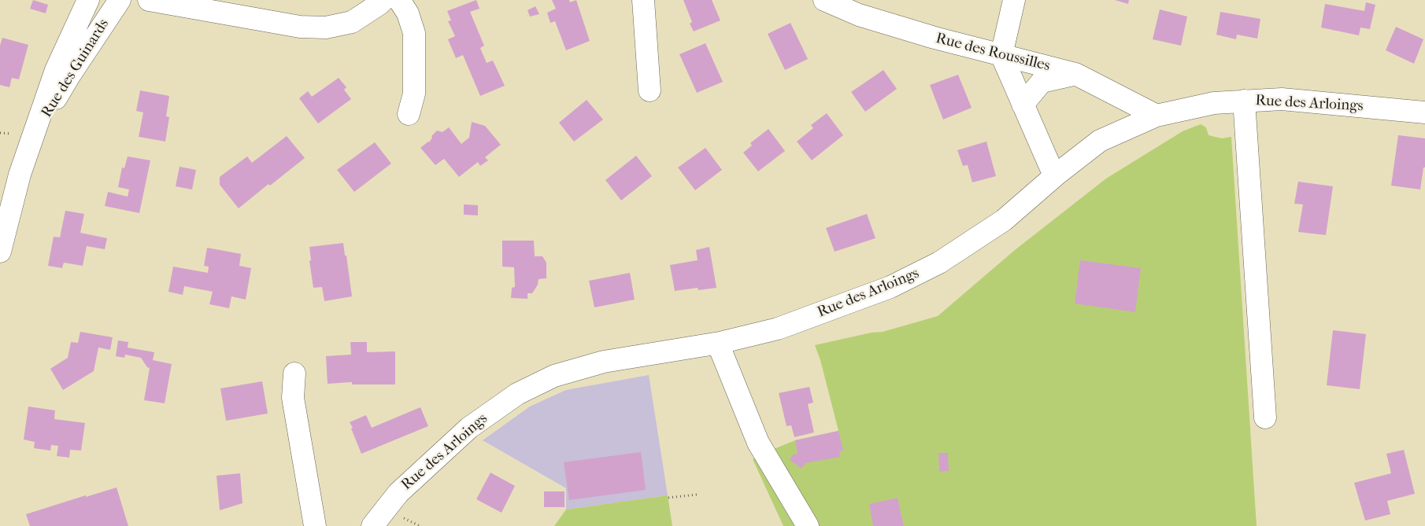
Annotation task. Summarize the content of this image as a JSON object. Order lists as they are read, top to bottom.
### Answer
{
  "streets": {
    "street": ["Rue des Roussilles", "Rue des Guinards", "Rue des Arloings"]
  },
  "crossings": [
    ["Rue des Roussilles", "Rue des Arloings"]
  ]
}
